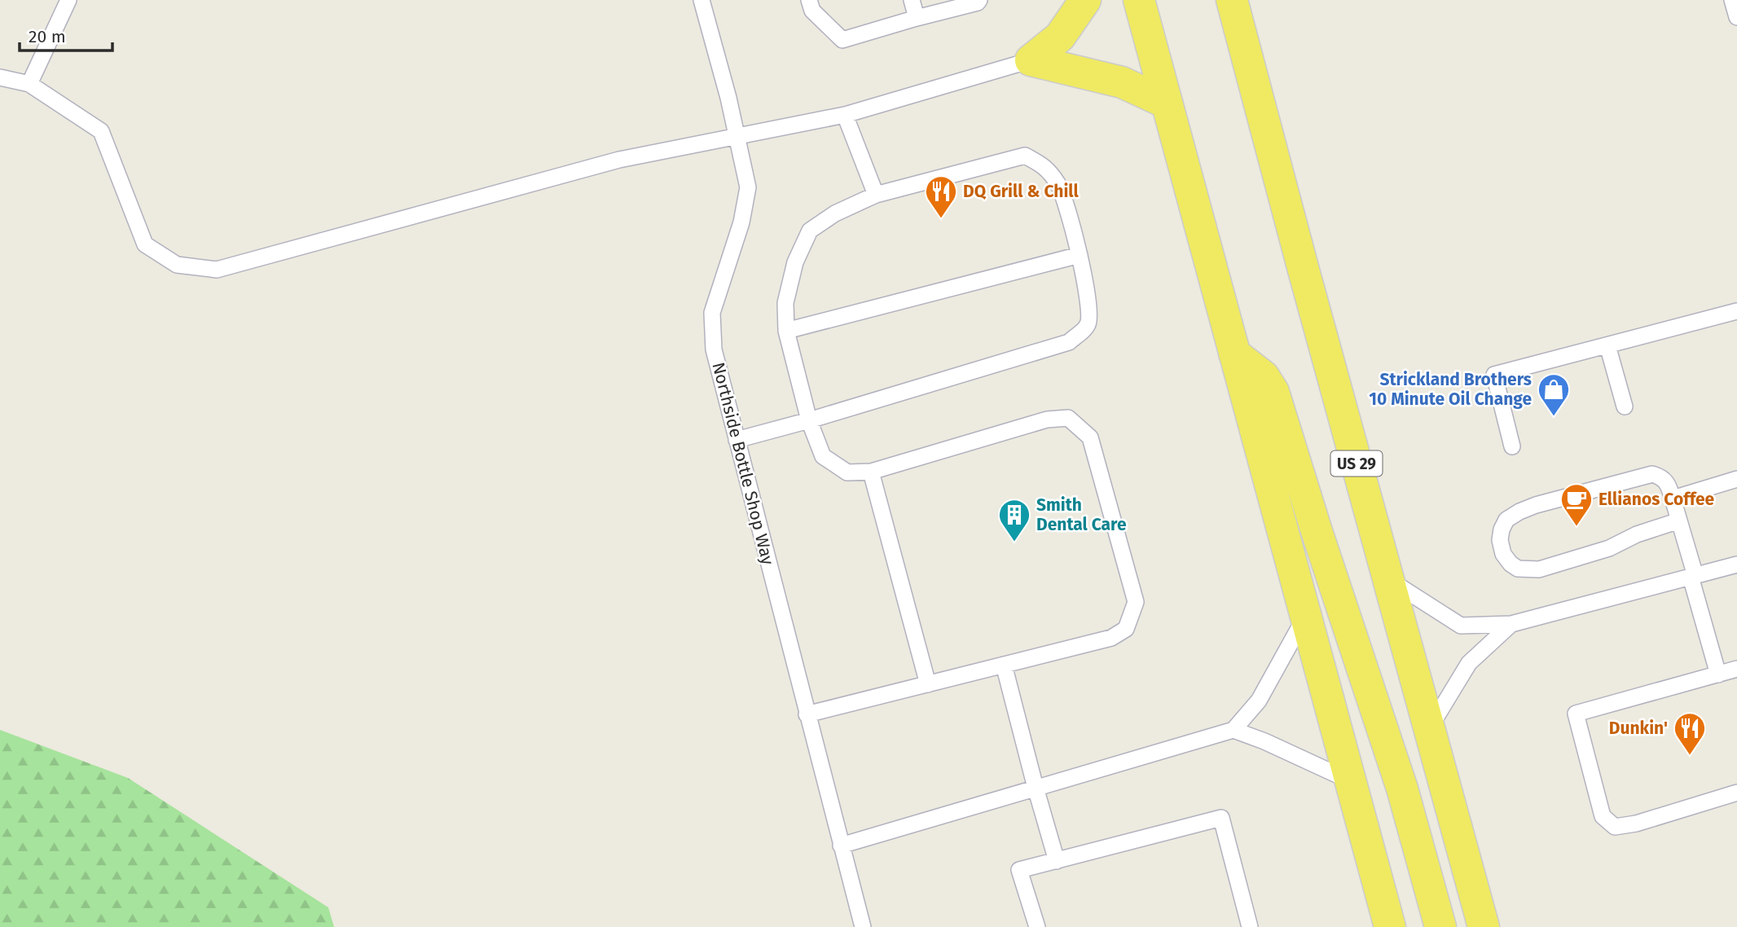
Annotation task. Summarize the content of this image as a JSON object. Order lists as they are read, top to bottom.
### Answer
{
  "streets": {
    "main road": ["US 29"],
    "lane": ["Northside Bottle Shop Way"]
  },
  "places": {
    "restaurant": ["DQ Grill & Chill", "Dunkin'"],
    "shop": ["Strickland Brothers 10 Minute Oil Change"],
    "cafe": ["Ellianos Coffee"],
    "building": ["Smith Dental Care"]
  },
  "scale_bar": "20 m"
}
